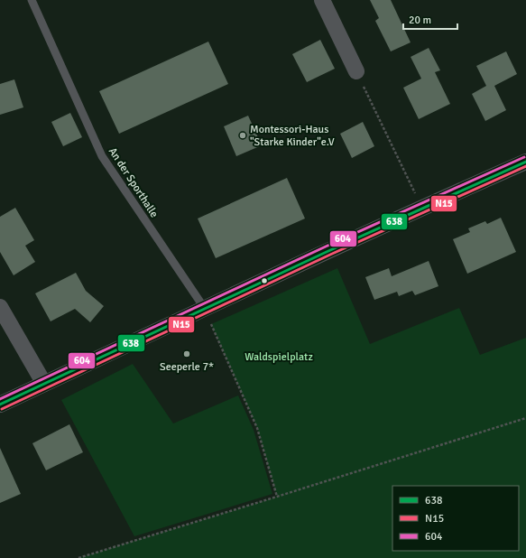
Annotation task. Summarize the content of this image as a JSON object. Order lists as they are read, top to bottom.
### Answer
{
  "streets": {
    "lane": ["An der Sporthalle"]
  },
  "parks": ["Waldspielplatz"],
  "places": ["Montessori-Haus \"Starke Kinder\"e.V", "Seeperle 7*"],
  "lines": ["transit line 604", "transit line 638", "transit line N15"],
  "legend": ["638", "N15", "604"],
  "scale_bar": "20 m"
}
